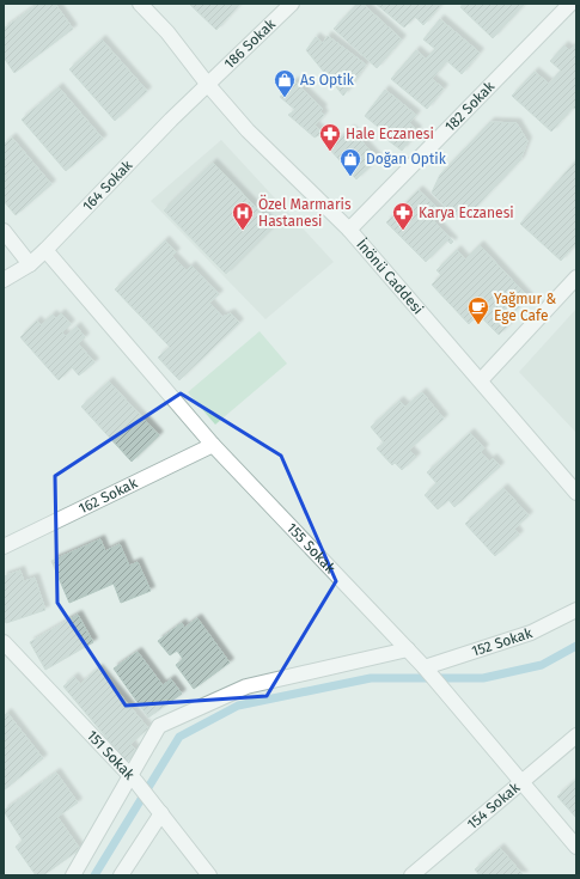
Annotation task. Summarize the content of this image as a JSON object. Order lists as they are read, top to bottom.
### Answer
{
  "streets": {
    "street": [
      "186 Sokak",
      "182 Sokak",
      "164 Sokak",
      "İnönü Caddesi",
      "162 Sokak",
      "155 Sokak",
      "152 Sokak",
      "151 Sokak",
      "154 Sokak"
    ]
  },
  "crossings": [
    ["186 Sokak", "164 Sokak"],
    ["186 Sokak", "İnönü Caddesi"],
    ["182 Sokak", "İnönü Caddesi"],
    ["164 Sokak", "İnönü Caddesi"],
    ["164 Sokak", "155 Sokak"],
    ["162 Sokak", "155 Sokak"],
    ["155 Sokak", "152 Sokak"],
    ["155 Sokak", "154 Sokak"]
  ],
  "places": {
    "shop": ["As Optik", "Doğan Optik"],
    "pharmacy": ["Hale Eczanesi", "Karya Eczanesi"],
    "hospital": ["Özel Marmaris Hastanesi"],
    "cafe": ["Yağmur & Ege Cafe"]
  }
}
